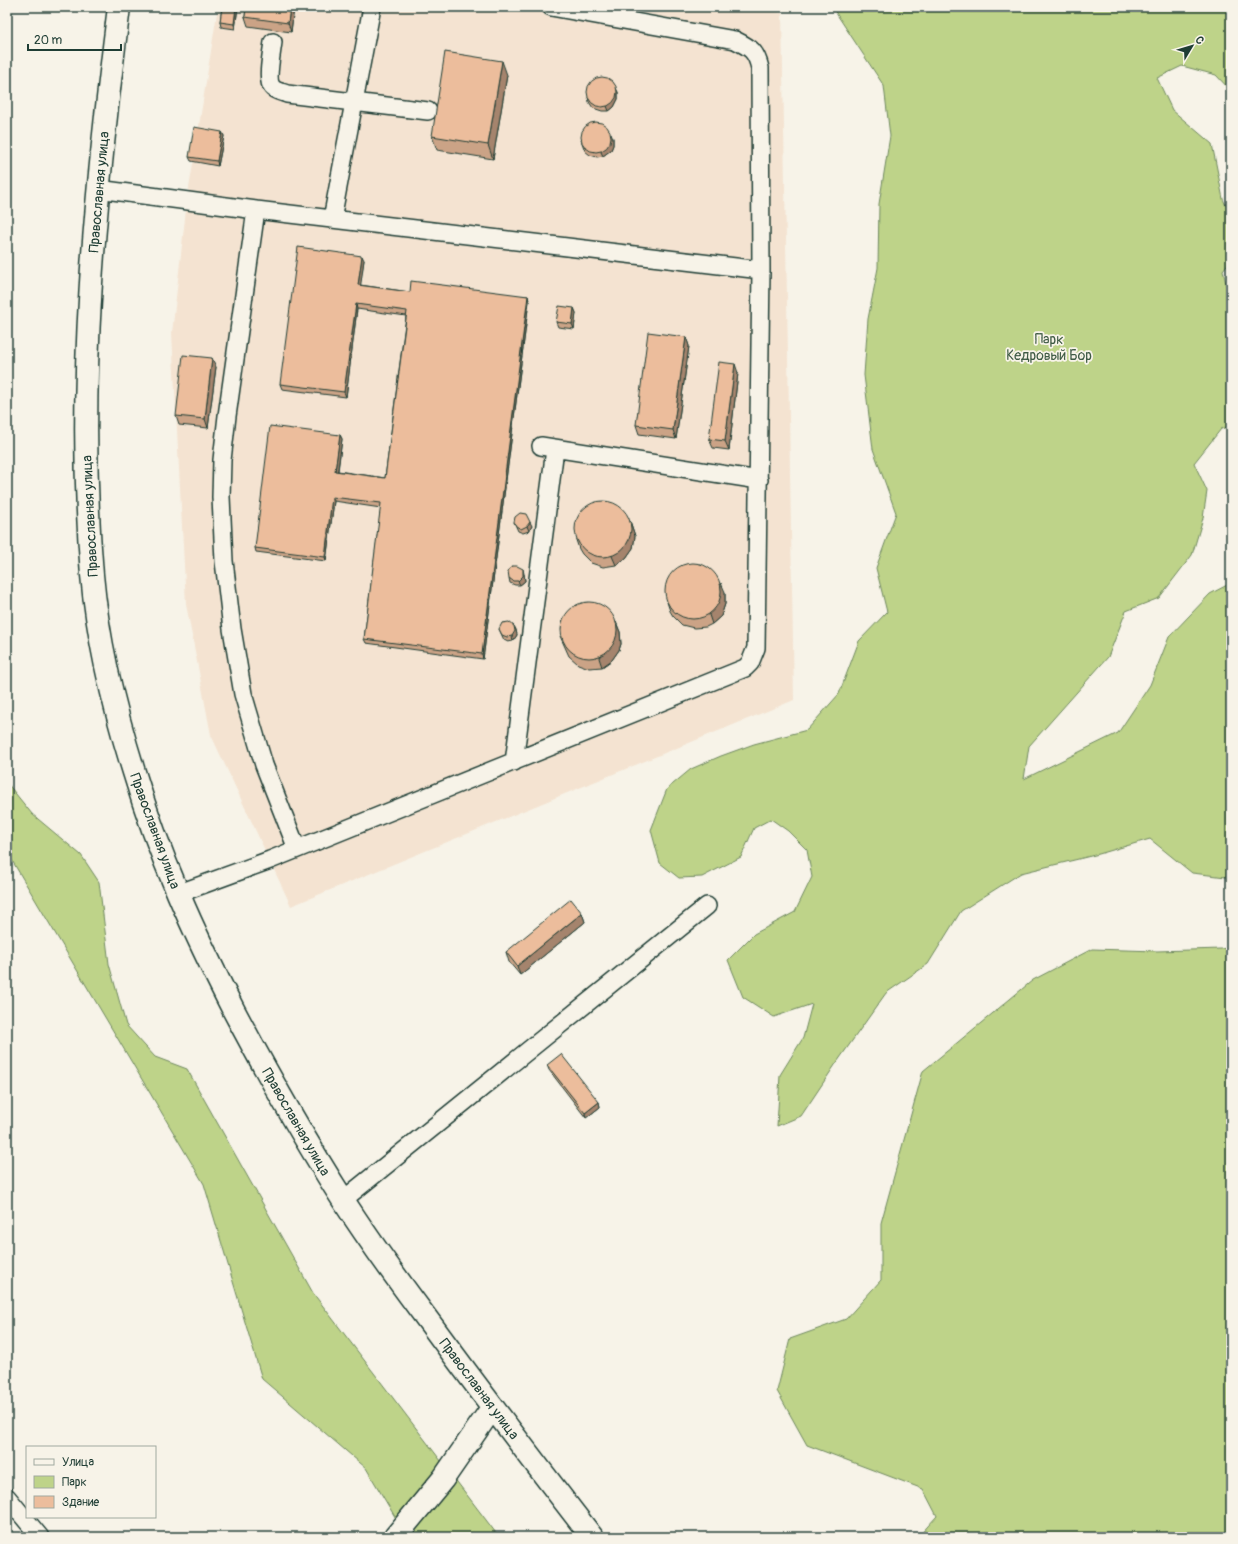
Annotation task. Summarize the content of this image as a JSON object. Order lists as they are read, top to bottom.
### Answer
{
  "streets": {
    "street": ["Православная улица"]
  },
  "parks": ["Парк Кедровый Бор"],
  "legend": ["Улица", "Парк", "Здание"],
  "scale_bar": "20 m",
  "north": "top right"
}
